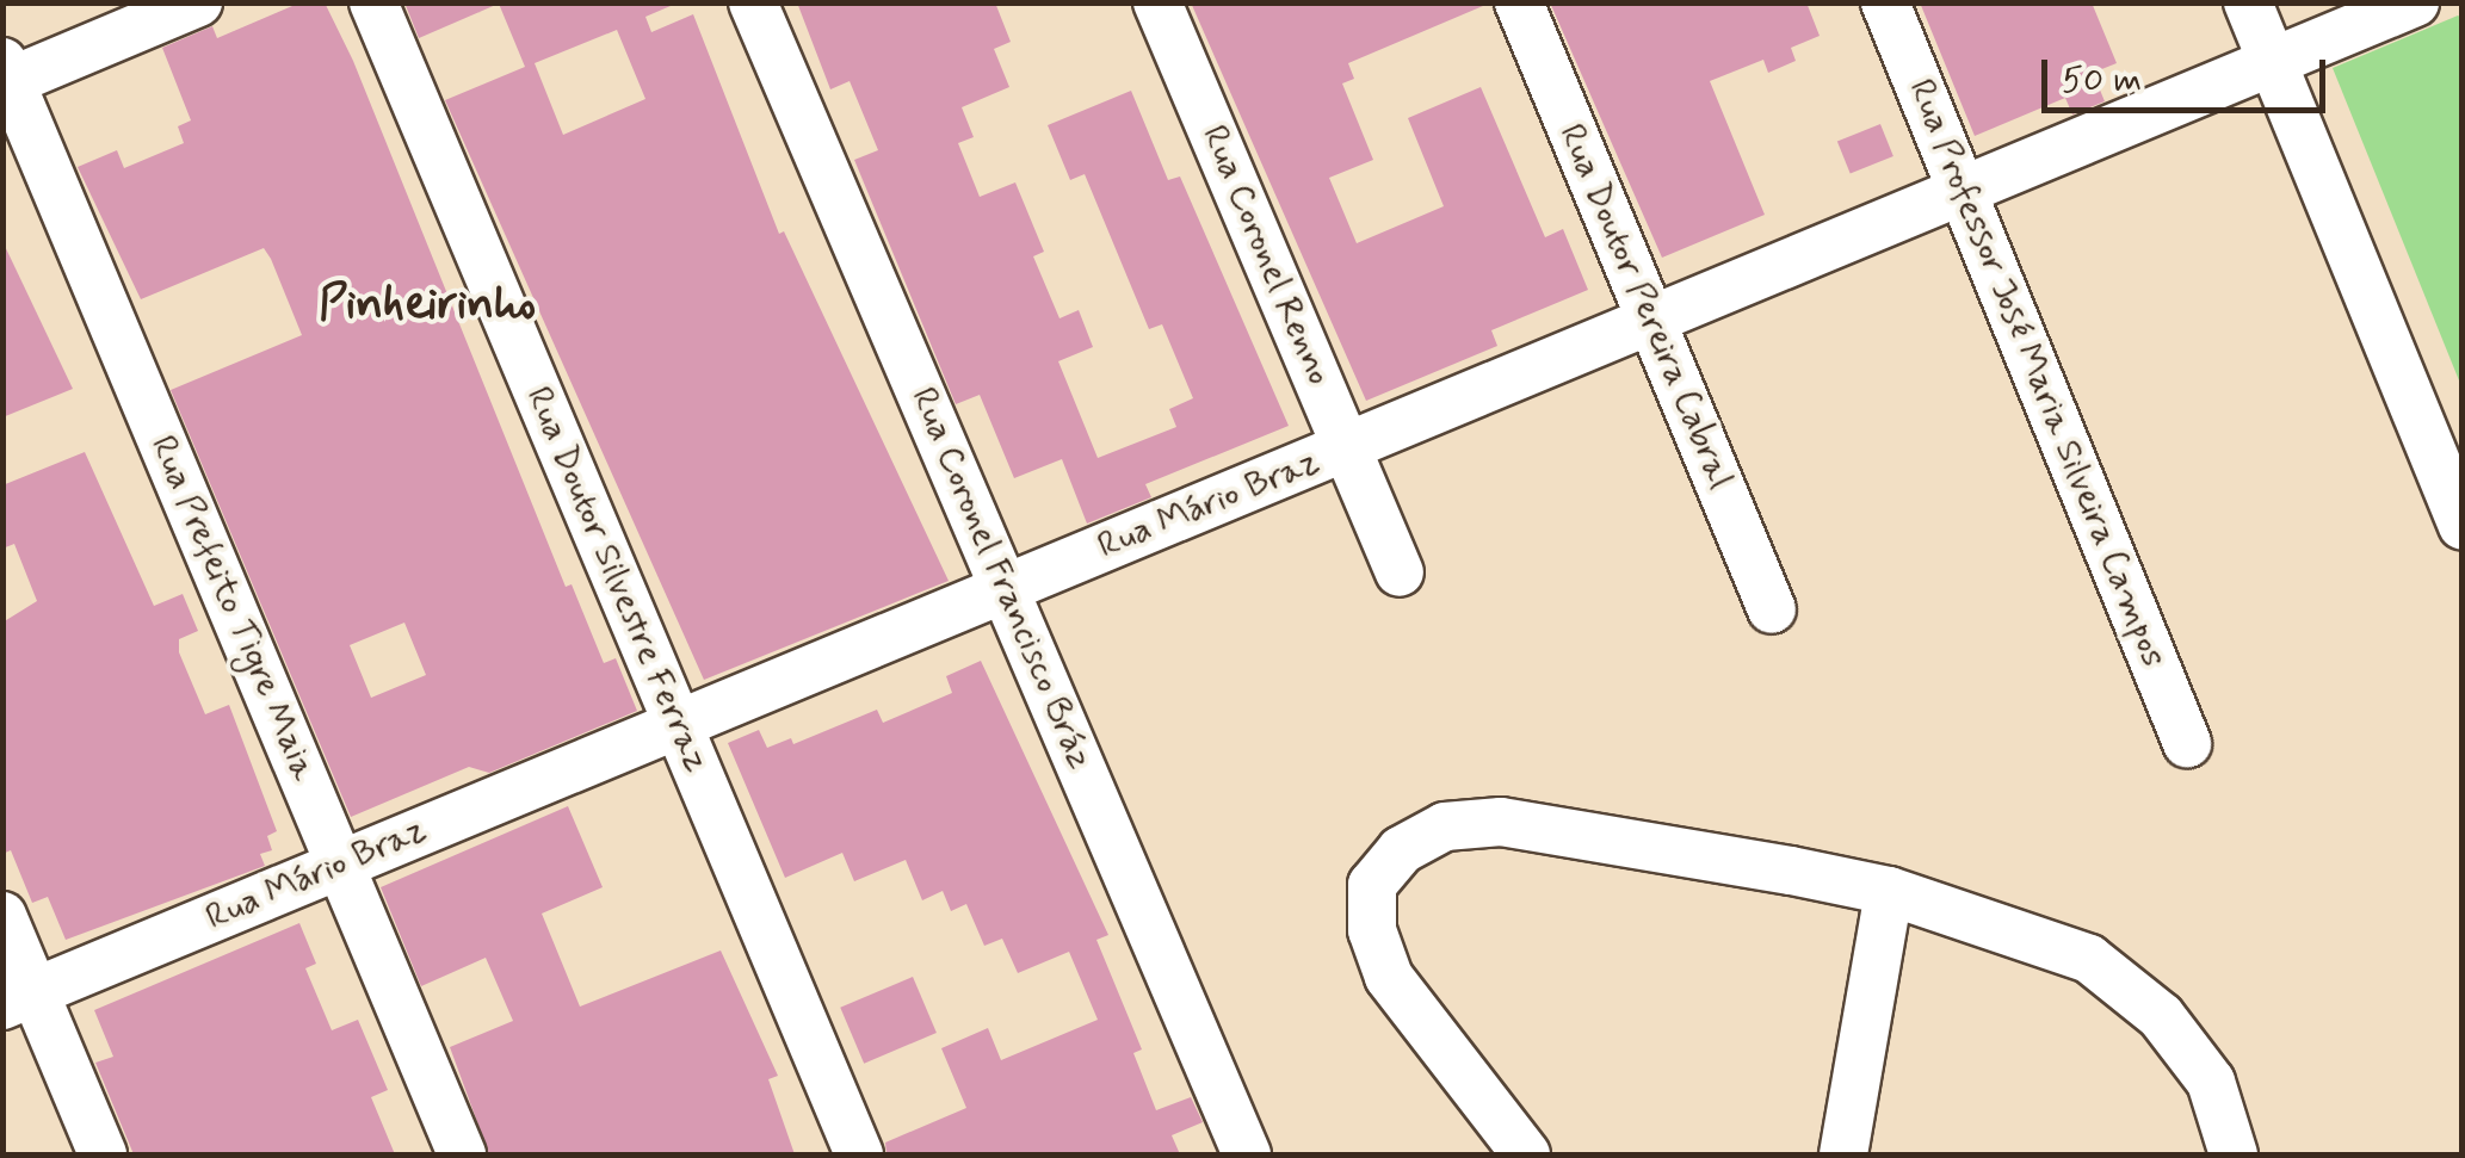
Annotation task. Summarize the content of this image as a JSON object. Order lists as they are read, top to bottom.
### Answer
{
  "streets": {
    "street": [
      "Rua Coronel Renno",
      "Rua Doutor Pereira Cabral",
      "Rua Professor José Maria Silveira Campos",
      "Rua Mário Braz",
      "Rua Coronel Francisco Bráz",
      "Rua Doutor Silvestre Ferraz",
      "Rua Prefeito Tigre Maia"
    ]
  },
  "crossings": [
    ["Rua Coronel Renno", "Rua Mário Braz"],
    ["Rua Doutor Pereira Cabral", "Rua Mário Braz"],
    ["Rua Professor José Maria Silveira Campos", "Rua Mário Braz"],
    ["Rua Mário Braz", "Rua Coronel Francisco Bráz"],
    ["Rua Mário Braz", "Rua Doutor Silvestre Ferraz"],
    ["Rua Mário Braz", "Rua Prefeito Tigre Maia"]
  ],
  "districts": ["Pinheirinho"],
  "scale_bar": "50 m"
}
